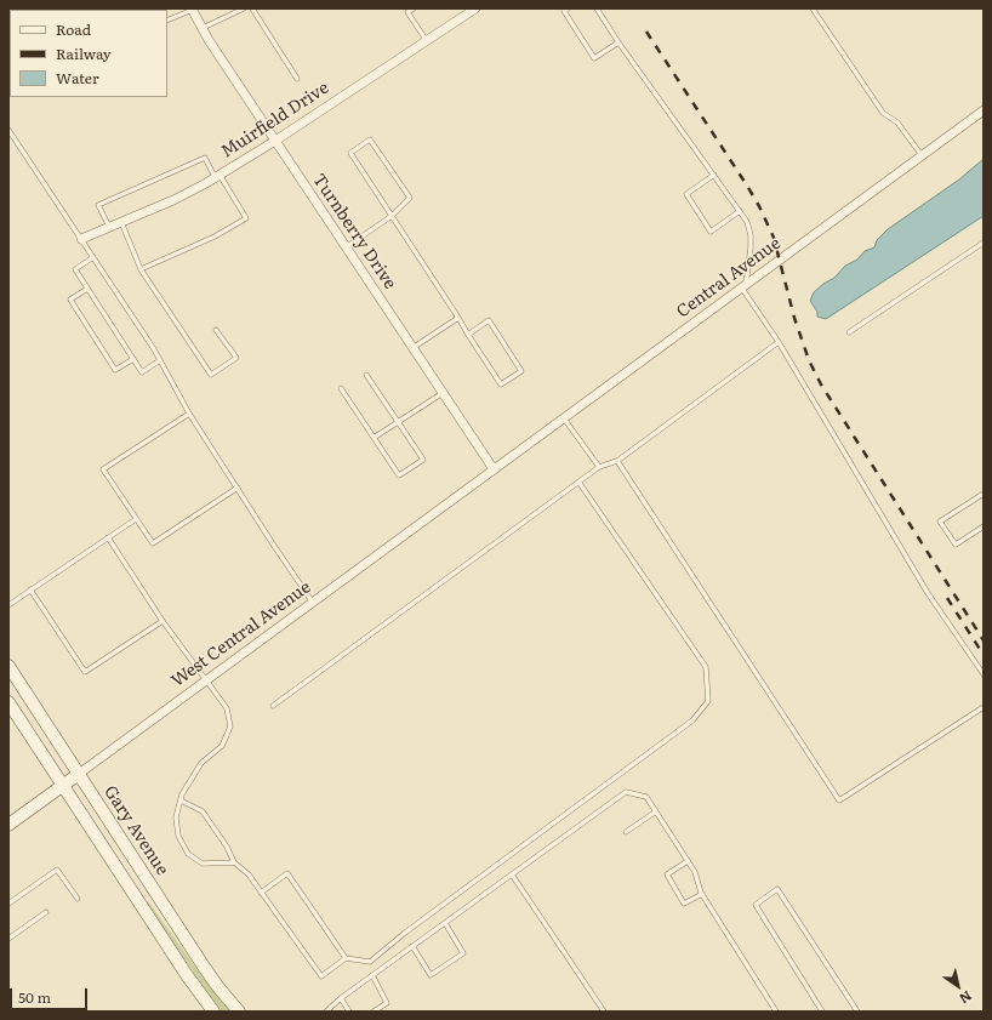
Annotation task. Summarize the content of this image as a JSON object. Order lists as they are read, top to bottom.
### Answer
{
  "streets": {
    "main road": ["West Central Avenue", "Gary Avenue"],
    "street": ["Muirfield Drive", "Turnberry Drive", "Central Avenue"]
  },
  "crossings": [
    ["Muirfield Drive", "Turnberry Drive"],
    ["Turnberry Drive", "Central Avenue"],
    ["Turnberry Drive", "West Central Avenue"],
    ["Central Avenue", "West Central Avenue"],
    ["West Central Avenue", "Gary Avenue"]
  ],
  "legend": ["Road", "Railway", "Water"],
  "scale_bar": "50 m",
  "north": "bottom right"
}
